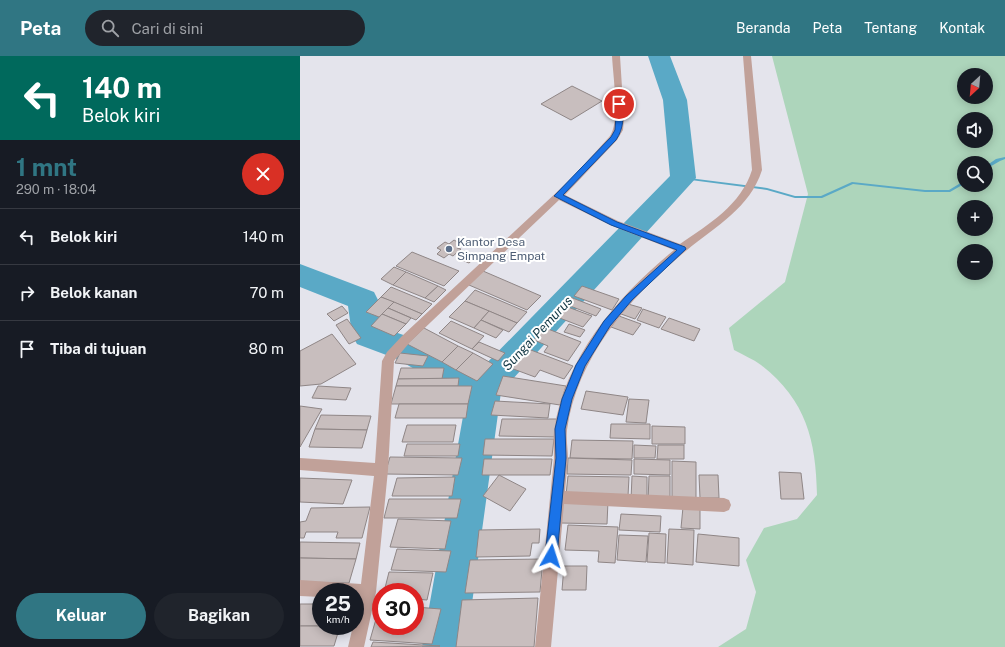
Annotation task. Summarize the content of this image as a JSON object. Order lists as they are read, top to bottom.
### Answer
{
  "water": ["Sungai Pemurus"],
  "places": ["Kantor Desa Simpang Empat"],
  "north": "bottom left",
  "page": {
    "header": "Peta",
    "search": "Cari di sini",
    "nav": [
      "Beranda",
      "Peta",
      "Tentang",
      "Kontak"
    ],
    "turn": ["140 m", "Belok kiri"],
    "map_buttons": ["+", "−"],
    "heading": ["1 mnt", "290 m · 18:04"],
    "list": [
      {
        "name": "Belok kiri",
        "value": "140 m"
      },
      {
        "name": "Belok kanan",
        "value": "70 m"
      },
      {
        "name": "Tiba di tujuan",
        "value": "80 m"
      }
    ],
    "speed": "25 km/h",
    "limit": "30",
    "buttons": ["Keluar", "Bagikan"]
  }
}
